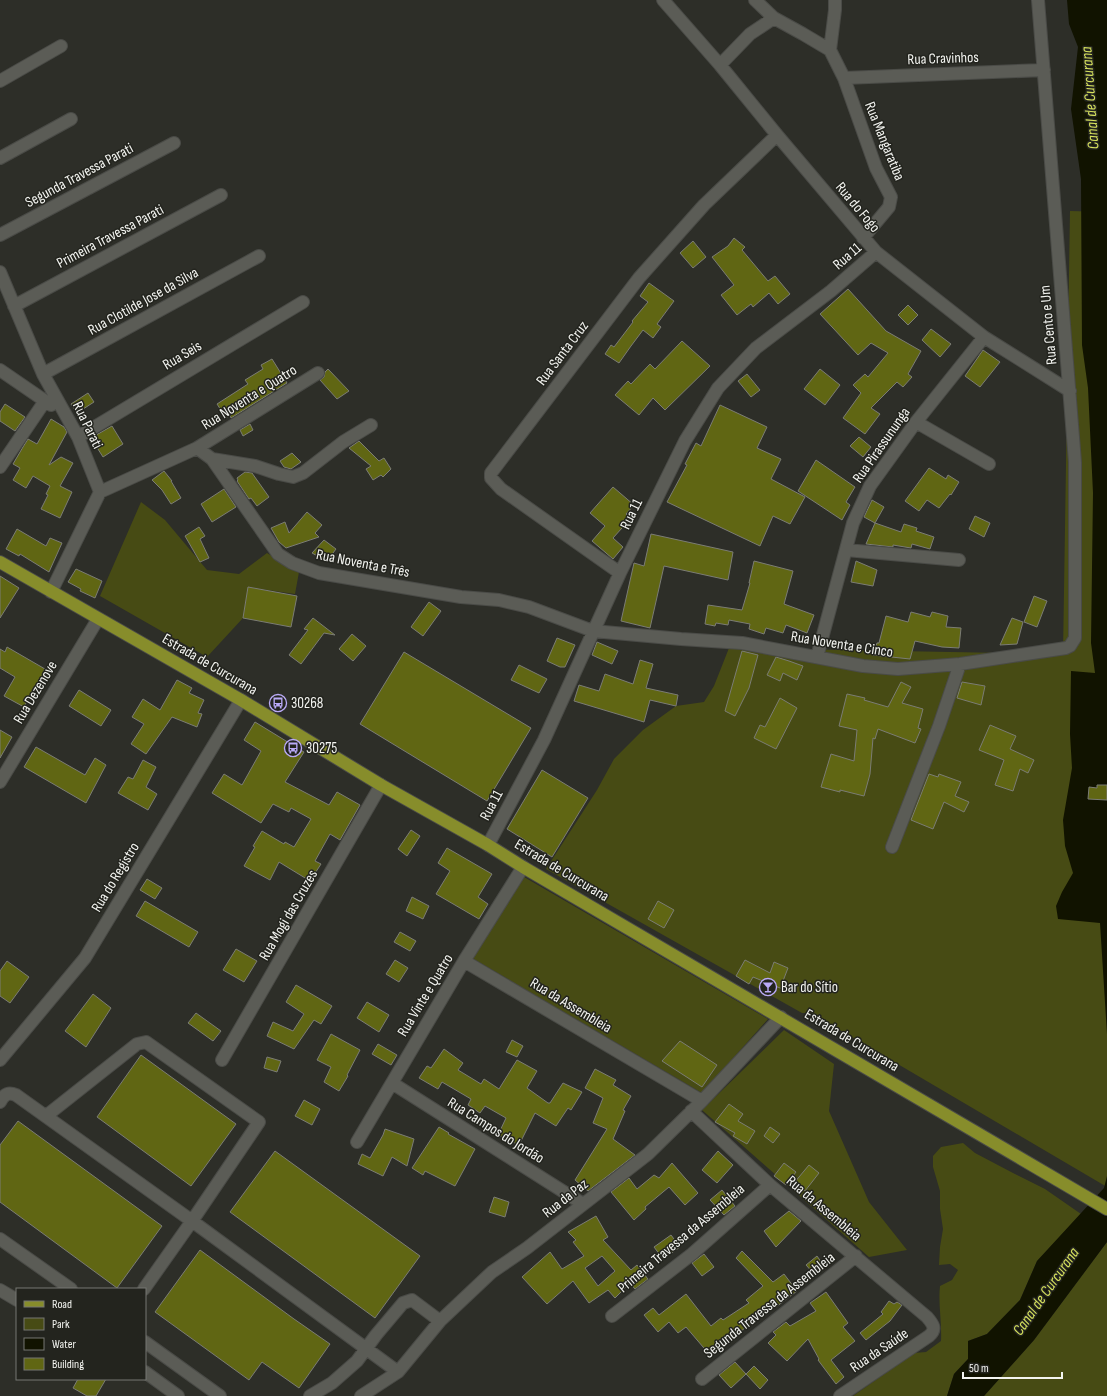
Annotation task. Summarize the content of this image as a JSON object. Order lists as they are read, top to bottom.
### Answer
{
  "streets": {
    "main road": ["Estrada de Curcurana"],
    "street": [
      "Rua Cravinhos",
      "Rua Mangaratiba",
      "Segunda Travessa Parati",
      "Rua do Fogo",
      "Primeira Travessa Parati",
      "Rua 11",
      "Rua Clotilde Jose da Silva",
      "Rua Cento e Um",
      "Rua Santa Cruz",
      "Rua Seis",
      "Rua Noventa e Quatro",
      "Rua Parati",
      "Rua Pirassununga",
      "Rua Noventa e Três",
      "Rua Noventa e Cinco",
      "Rua Dezenove",
      "Rua do Registro",
      "Rua Mogi das Cruzes",
      "Rua Vinte e Quatro",
      "Rua da Assembleia",
      "Rua Campos do Jordão",
      "Rua da Paz",
      "Primeira Travessa da Assembleia",
      "Segunda Travessa da Assembleia",
      "Rua da Saúde"
    ]
  },
  "crossings": [
    ["Rua Cravinhos", "Rua Mangaratiba"],
    ["Rua Cravinhos", "Rua Cento e Um"],
    ["Rua Mangaratiba", "Rua do Fogo"],
    ["Rua do Fogo", "Rua 11"],
    ["Rua do Fogo", "Rua Cento e Um"],
    ["Rua do Fogo", "Rua Santa Cruz"],
    ["Rua do Fogo", "Rua Pirassununga"],
    ["Primeira Travessa Parati", "Rua Parati"],
    ["Rua 11", "Rua Santa Cruz"],
    ["Rua 11", "Rua Noventa e Três"],
    ["Rua 11", "Estrada de Curcurana"],
    ["Rua Clotilde Jose da Silva", "Rua Parati"],
    ["Rua Cento e Um", "Rua Noventa e Cinco"],
    ["Rua Seis", "Rua Parati"],
    ["Rua Noventa e Quatro", "Rua Noventa e Três"],
    ["Rua Pirassununga", "Rua Noventa e Cinco"],
    ["Rua Noventa e Três", "Rua Noventa e Cinco"],
    ["Estrada de Curcurana", "Rua Dezenove"],
    ["Estrada de Curcurana", "Rua do Registro"],
    ["Estrada de Curcurana", "Rua Mogi das Cruzes"],
    ["Estrada de Curcurana", "Rua Vinte e Quatro"],
    ["Estrada de Curcurana", "Rua da Paz"],
    ["Rua Vinte e Quatro", "Rua da Assembleia"],
    ["Rua Vinte e Quatro", "Rua Campos do Jordão"],
    ["Rua da Assembleia", "Rua da Paz"],
    ["Rua da Assembleia", "Primeira Travessa da Assembleia"],
    ["Rua da Assembleia", "Segunda Travessa da Assembleia"],
    ["Rua da Assembleia", "Rua da Saúde"],
    ["Rua Campos do Jordão", "Rua da Paz"]
  ],
  "water": ["Canal de Curcurana"],
  "places": {
    "bus stop": ["30268", "30275"],
    "bar": ["Bar do Sítio"]
  },
  "legend": [
    "Road",
    "Park",
    "Water",
    "Building"
  ],
  "scale_bar": "50 m"
}
